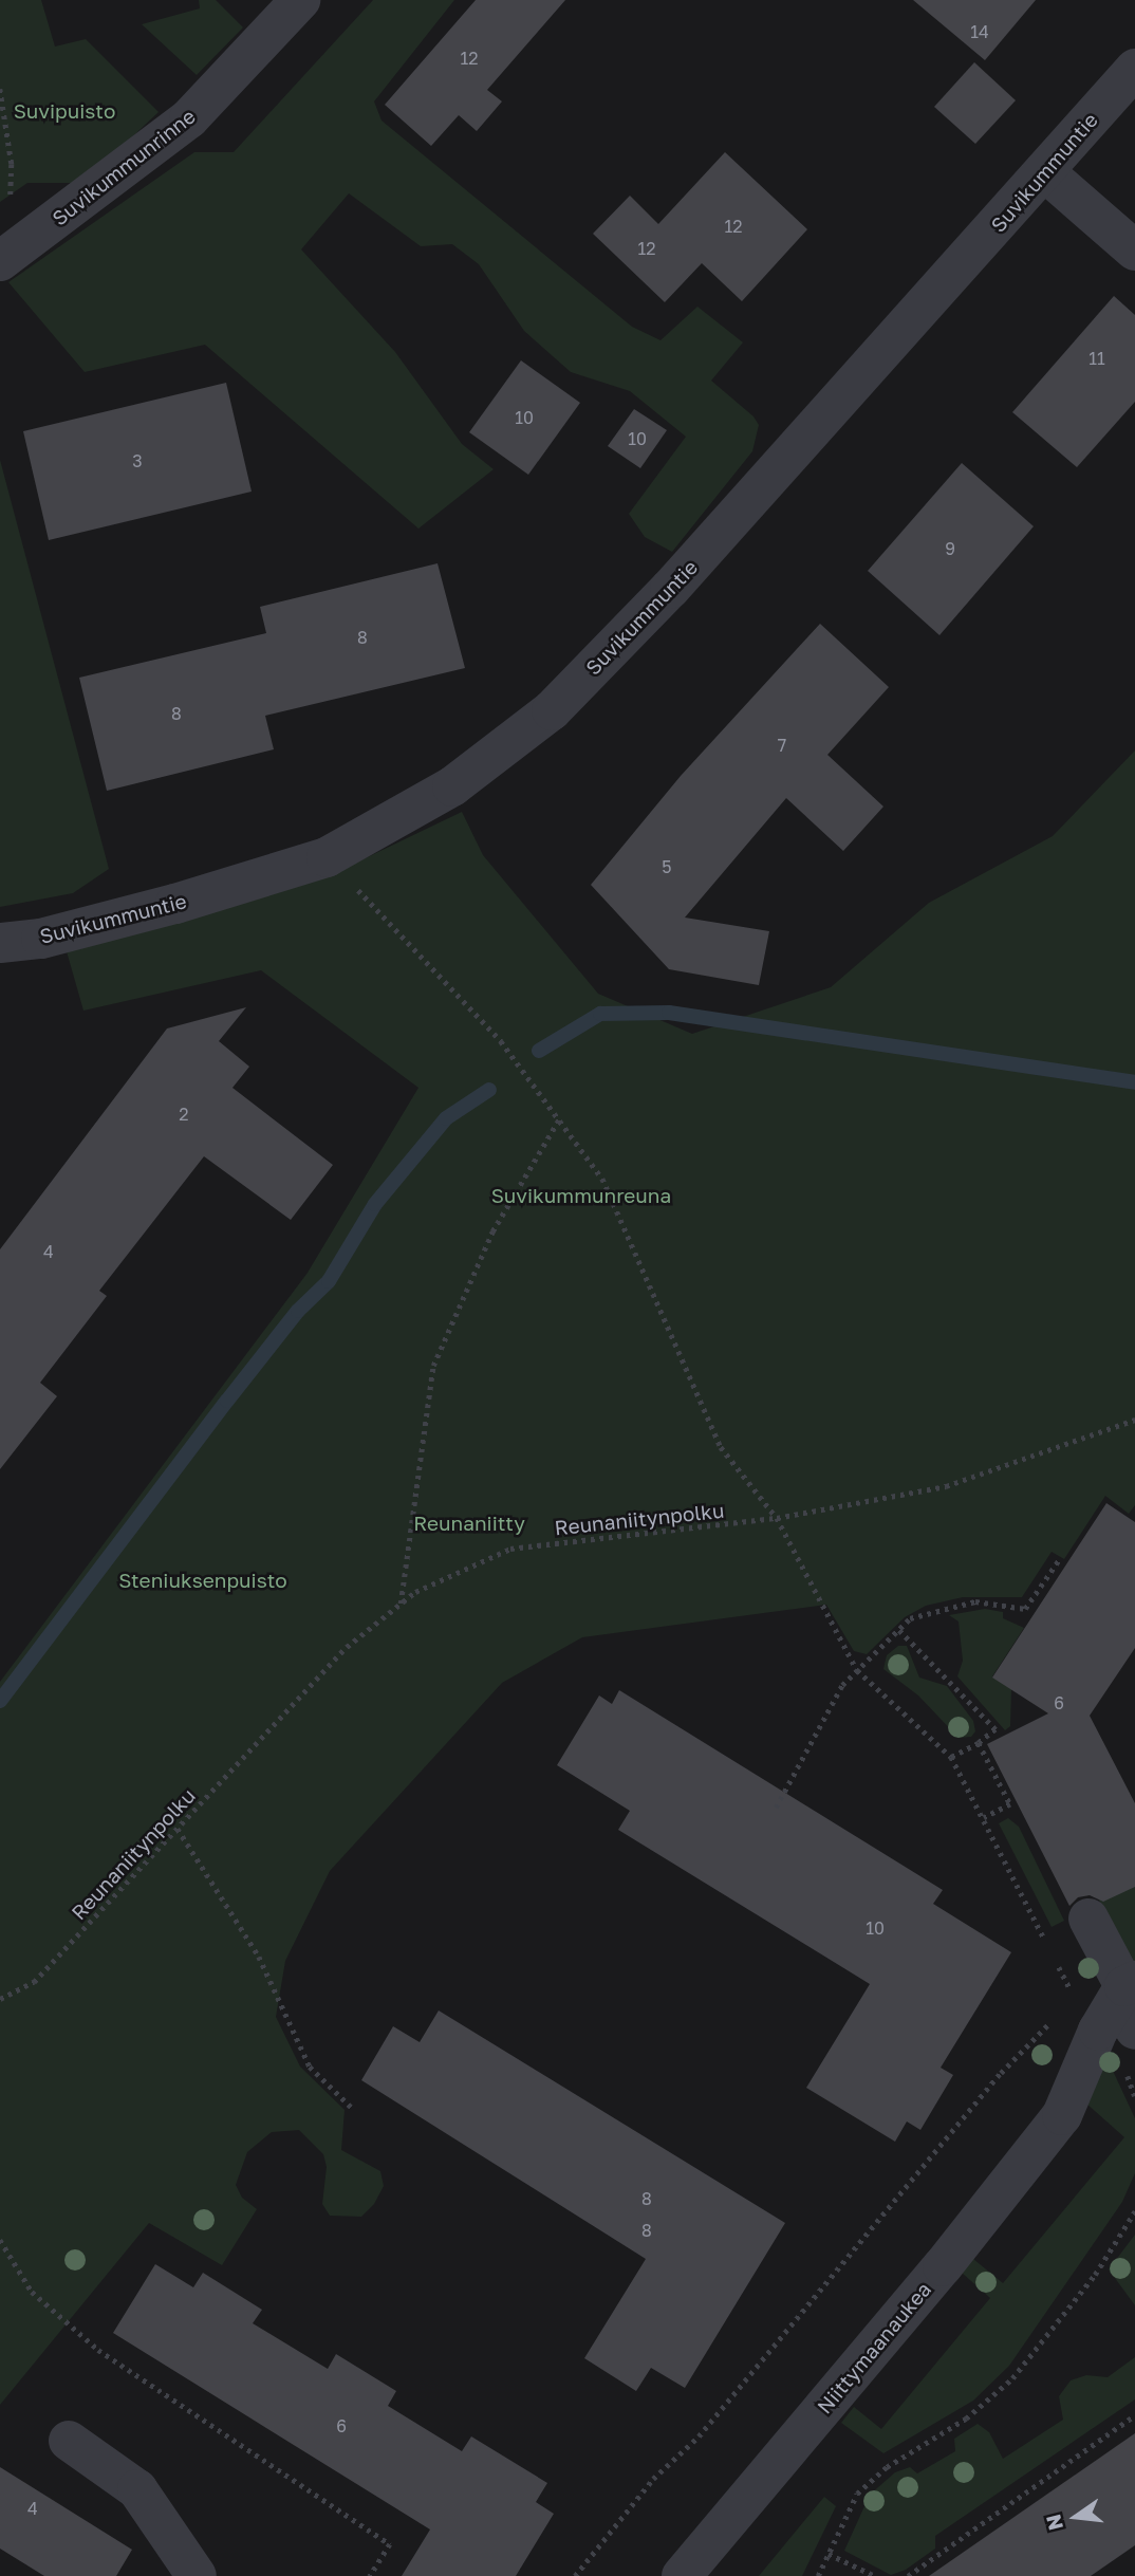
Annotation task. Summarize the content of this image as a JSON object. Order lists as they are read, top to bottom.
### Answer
{
  "streets": {
    "street": ["Suvikummunrinne", "Suvikummuntie", "Niittymaanaukea"],
    "path": ["Reunaniitynpolku"]
  },
  "parks": [
    "Suvipuisto",
    "Suvikummunreuna",
    "Reunaniitty",
    "Steniuksenpuisto"
  ],
  "house_numbers": [
    "14",
    "12",
    "12",
    "12",
    "11",
    "10",
    "10",
    "3",
    "9",
    "8",
    "8",
    "7",
    "5",
    "2",
    "4",
    "6",
    "10",
    "8",
    "8",
    "6",
    "4"
  ],
  "north": "left"
}
